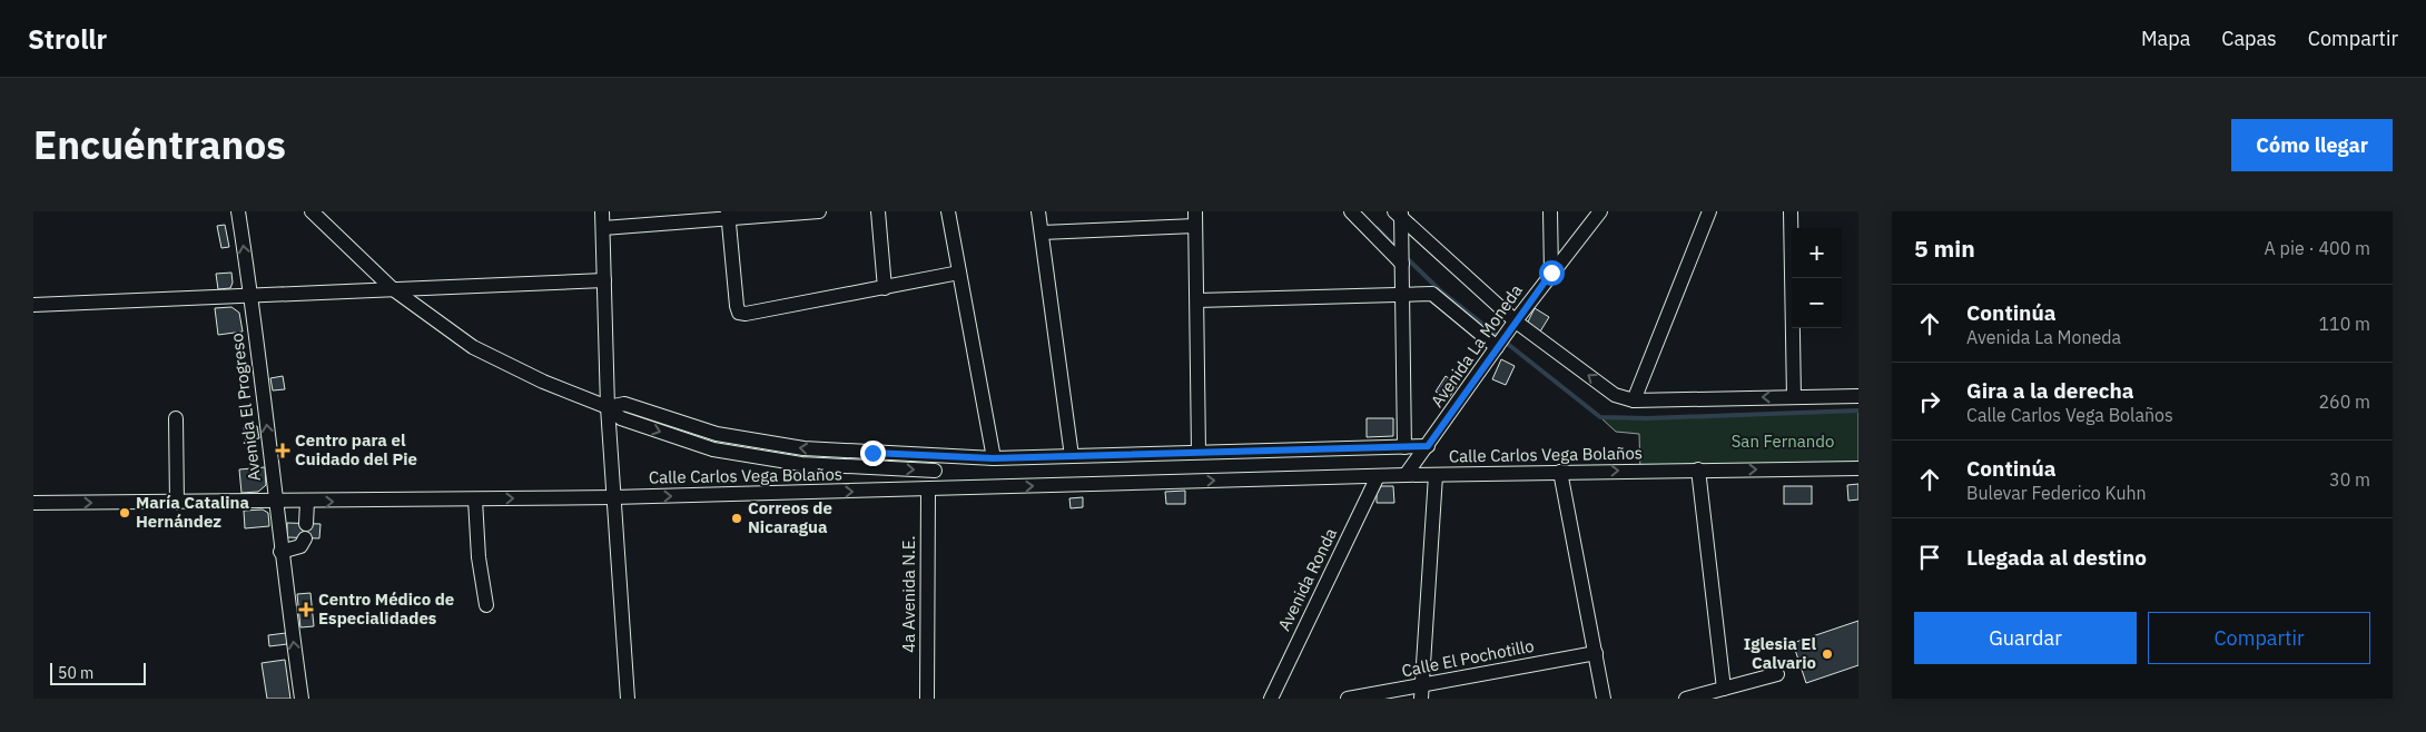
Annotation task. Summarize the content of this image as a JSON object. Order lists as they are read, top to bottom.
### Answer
{
  "streets": {
    "street": [
      "Avenida La Moneda",
      "Avenida El Progreso",
      "Calle Carlos Vega Bolaños",
      "Avenida Ronda",
      "4a Avenida N.E.",
      "Calle El Pochotillo"
    ]
  },
  "crossings": [
    ["Avenida La Moneda", "Calle Carlos Vega Bolaños"],
    ["Avenida El Progreso", "Calle Carlos Vega Bolaños"],
    ["Calle Carlos Vega Bolaños", "Avenida Ronda"],
    ["Calle Carlos Vega Bolaños", "4a Avenida N.E."]
  ],
  "one_way": ["Avenida El Progreso"],
  "parks": ["San Fernando"],
  "places": {
    "health": ["Centro para el Cuidado del Pie", "Centro Médico de Especialidades"],
    "other": ["María Catalina Hernández", "Correos de Nicaragua", "Iglesia El Calvario"]
  },
  "scale_bar": "50 m",
  "page": {
    "header": "Strollr",
    "nav": ["Mapa", "Capas", "Compartir"],
    "title": "Encuéntranos",
    "buttons": [
      "Cómo llegar",
      ["Guardar", "Compartir"]
    ],
    "heading": ["5 min", "A pie · 400 m"],
    "map_buttons": ["+", "−"],
    "list": [
      ["Continúa", "Avenida La Moneda", "110 m"],
      ["Gira a la derecha", "Calle Carlos Vega Bolaños", "260 m"],
      ["Continúa", "Bulevar Federico Kuhn", "30 m"],
      "Llegada al destino"
    ],
    "scale": "50 m"
  }
}
